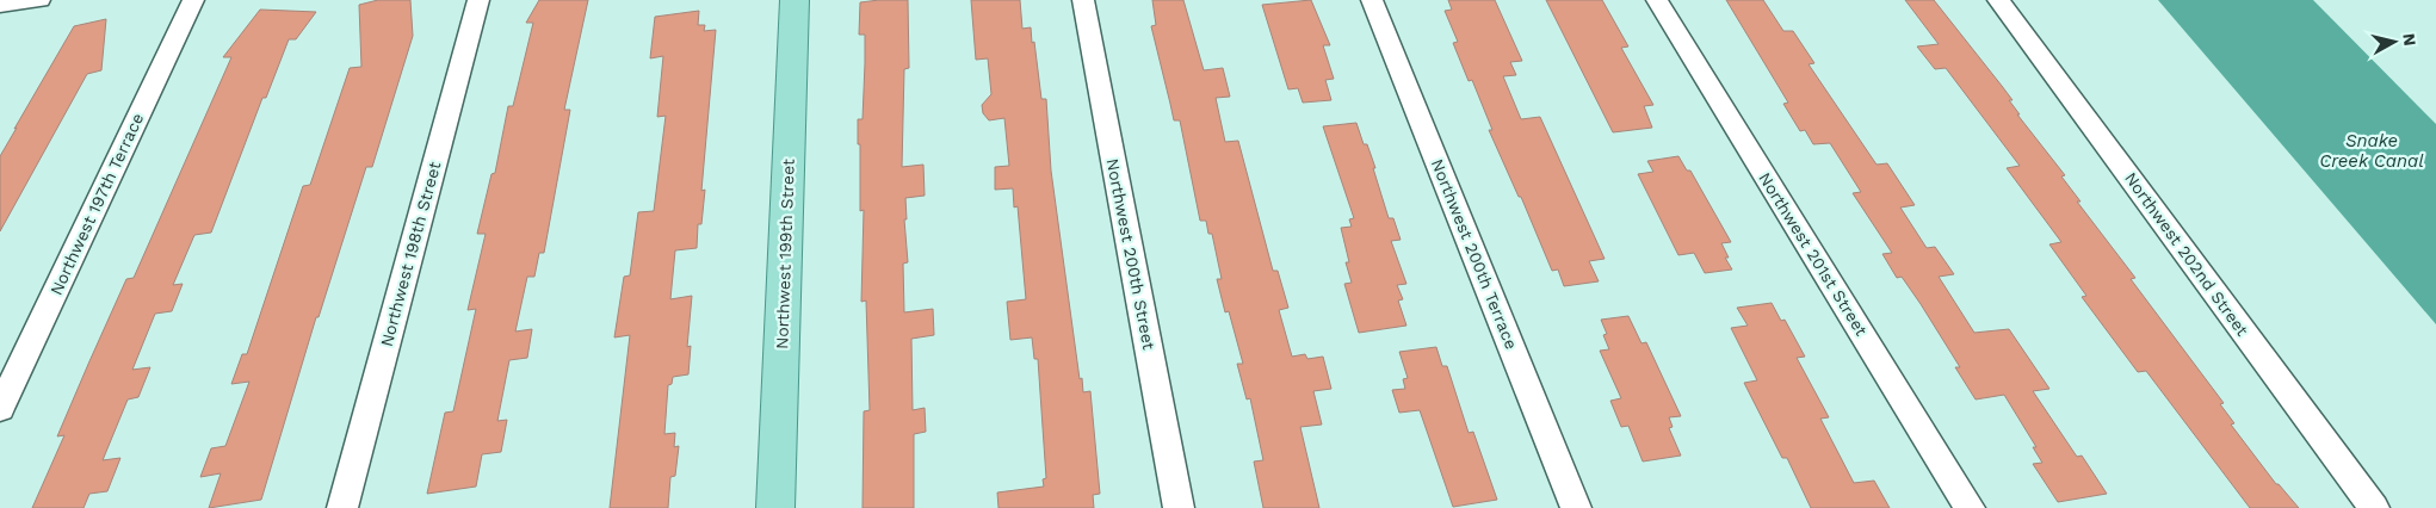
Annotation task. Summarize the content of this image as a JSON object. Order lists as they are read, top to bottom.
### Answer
{
  "streets": {
    "main road": ["Northwest 199th Street"],
    "street": [
      "Northwest 197th Terrace",
      "Northwest 198th Street",
      "Northwest 200th Street",
      "Northwest 200th Terrace",
      "Northwest 201st Street",
      "Northwest 202nd Street"
    ]
  },
  "water": ["Snake Creek Canal"],
  "north": "right"
}
